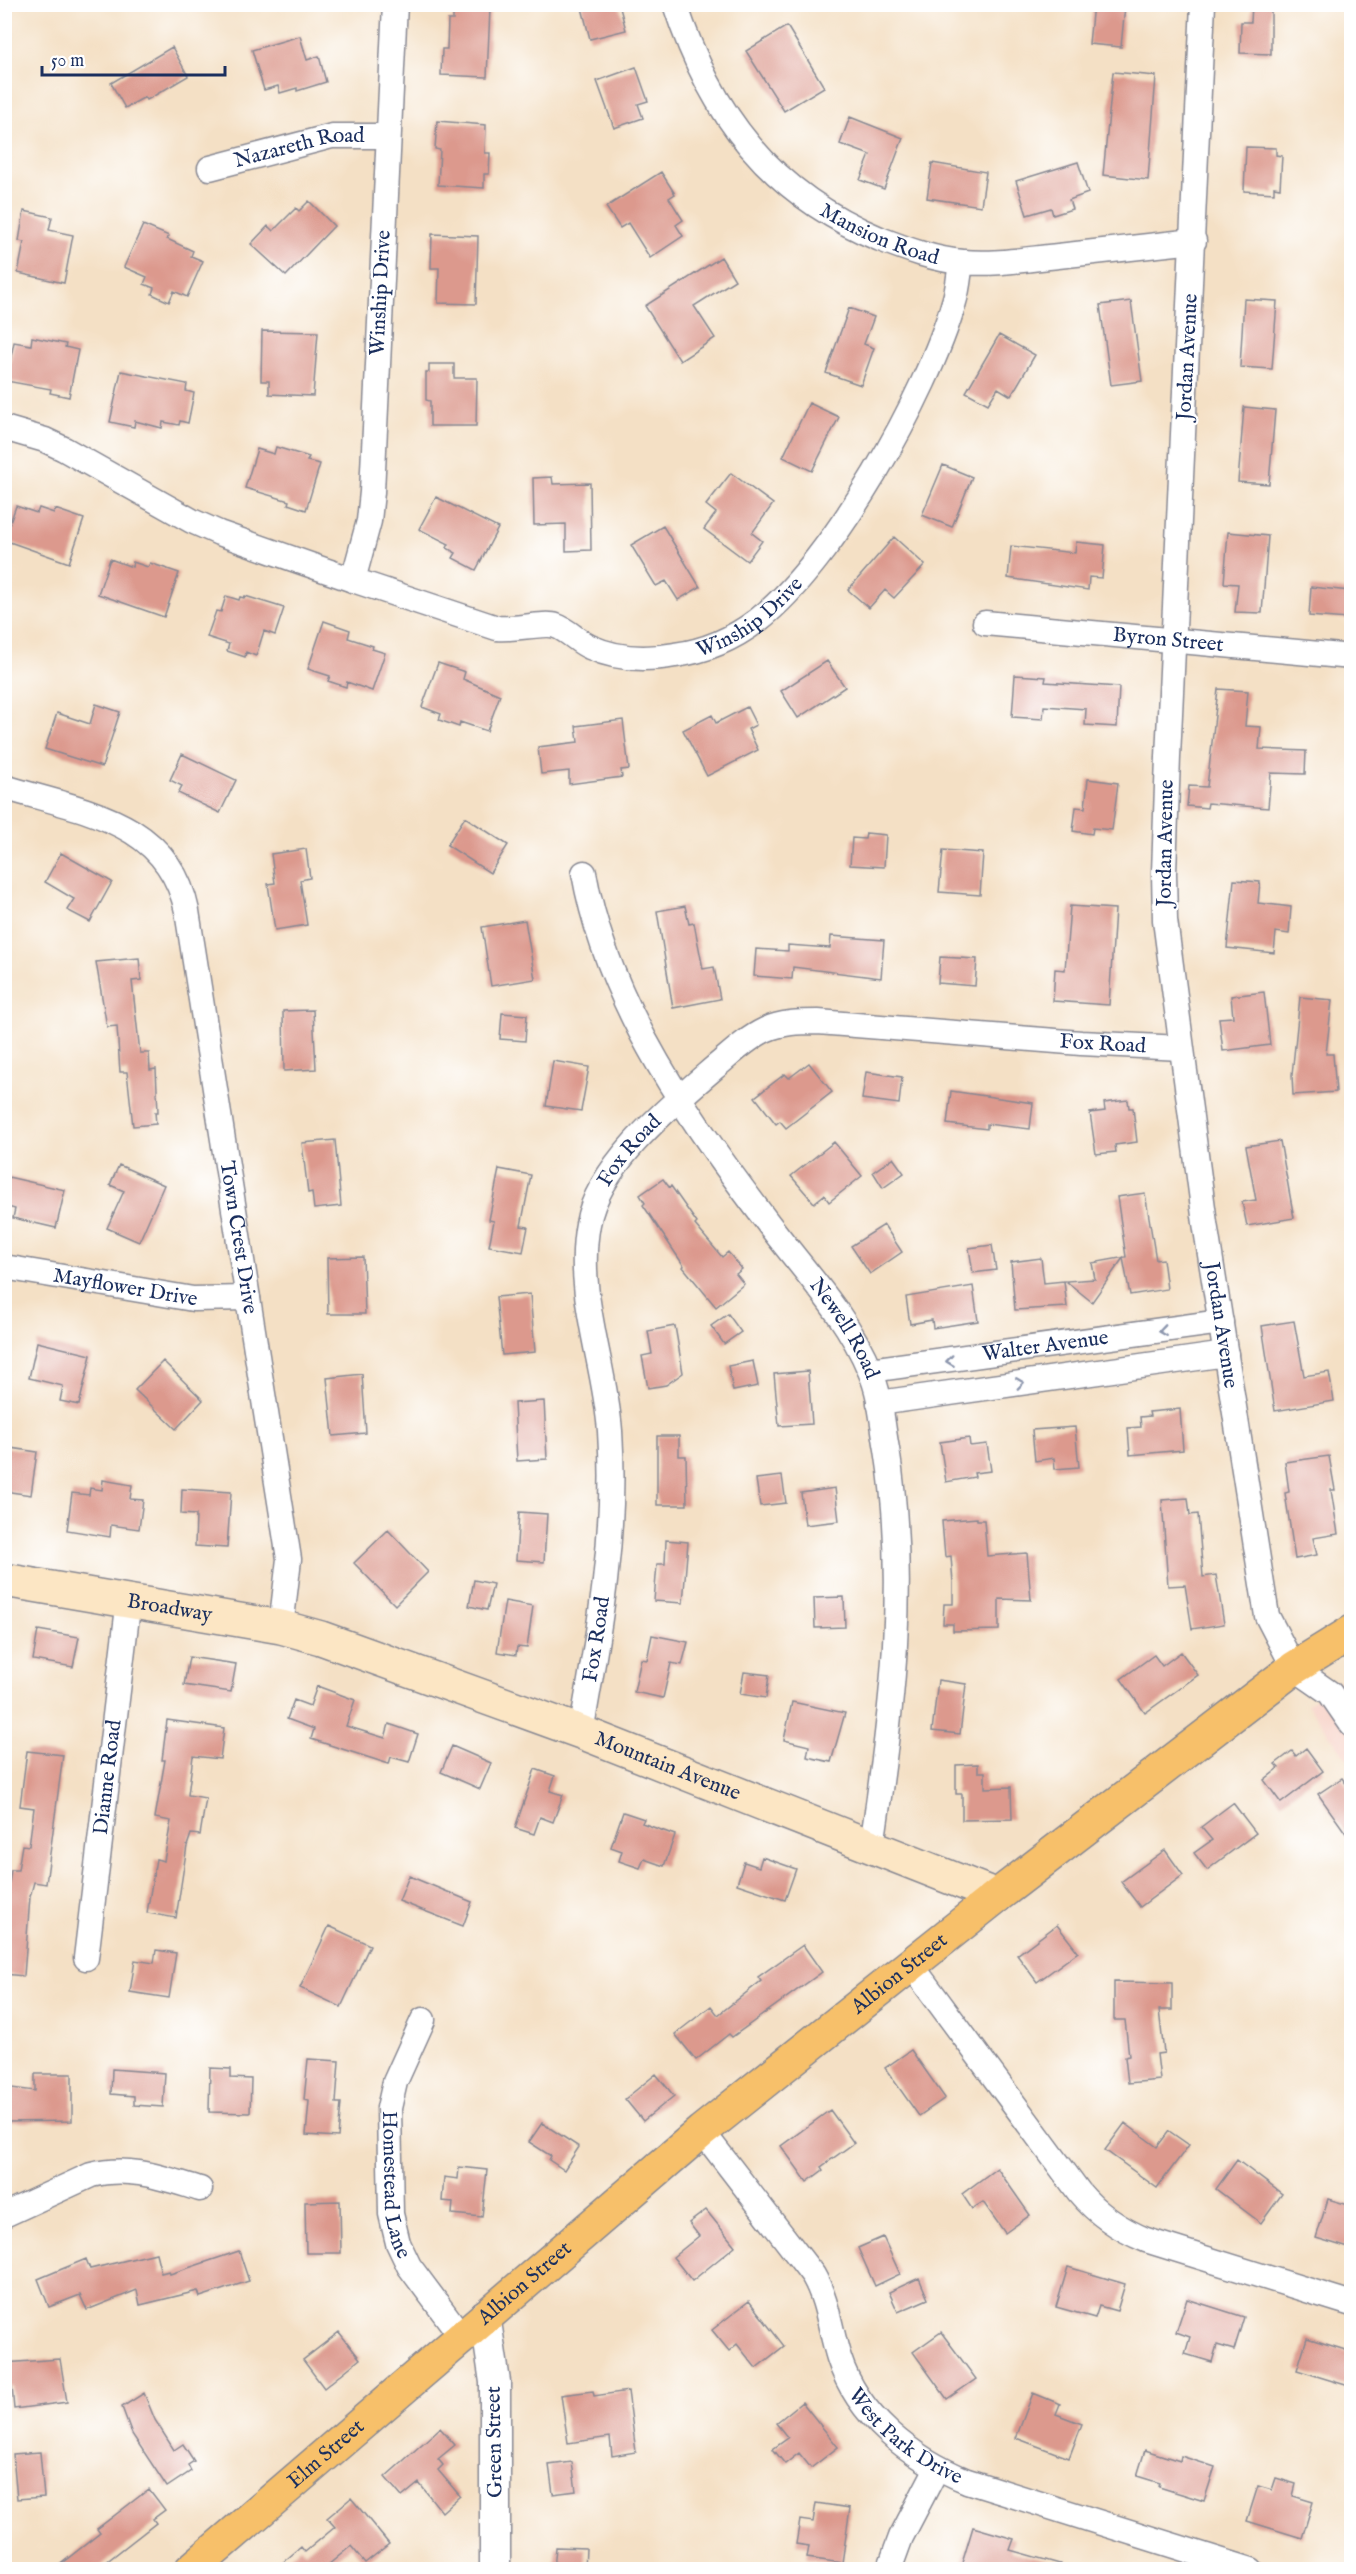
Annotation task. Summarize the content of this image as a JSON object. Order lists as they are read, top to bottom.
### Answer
{
  "streets": {
    "main road": [
      "Broadway",
      "Mountain Avenue",
      "Albion Street",
      "Elm Street"
    ],
    "street": [
      "Nazareth Road",
      "Mansion Road",
      "Winship Drive",
      "Jordan Avenue",
      "Byron Street",
      "Fox Road",
      "Town Crest Drive",
      "Mayflower Drive",
      "Newell Road",
      "Walter Avenue",
      "Dianne Road",
      "Homestead Lane",
      "West Park Drive",
      "Green Street"
    ]
  },
  "crossings": [
    ["Nazareth Road", "Winship Drive"],
    ["Mansion Road", "Winship Drive"],
    ["Mansion Road", "Jordan Avenue"],
    ["Jordan Avenue", "Byron Street"],
    ["Jordan Avenue", "Fox Road"],
    ["Jordan Avenue", "Walter Avenue"],
    ["Jordan Avenue", "Albion Street"],
    ["Fox Road", "Newell Road"],
    ["Fox Road", "Mountain Avenue"],
    ["Town Crest Drive", "Mayflower Drive"],
    ["Town Crest Drive", "Broadway"],
    ["Newell Road", "Walter Avenue"],
    ["Newell Road", "Mountain Avenue"],
    ["Broadway", "Mountain Avenue"],
    ["Broadway", "Dianne Road"],
    ["Mountain Avenue", "Albion Street"],
    ["Albion Street", "Homestead Lane"],
    ["Albion Street", "West Park Drive"],
    ["Albion Street", "Green Street"],
    ["Albion Street", "Elm Street"],
    ["Homestead Lane", "Elm Street"]
  ],
  "scale_bar": "50 m"
}
